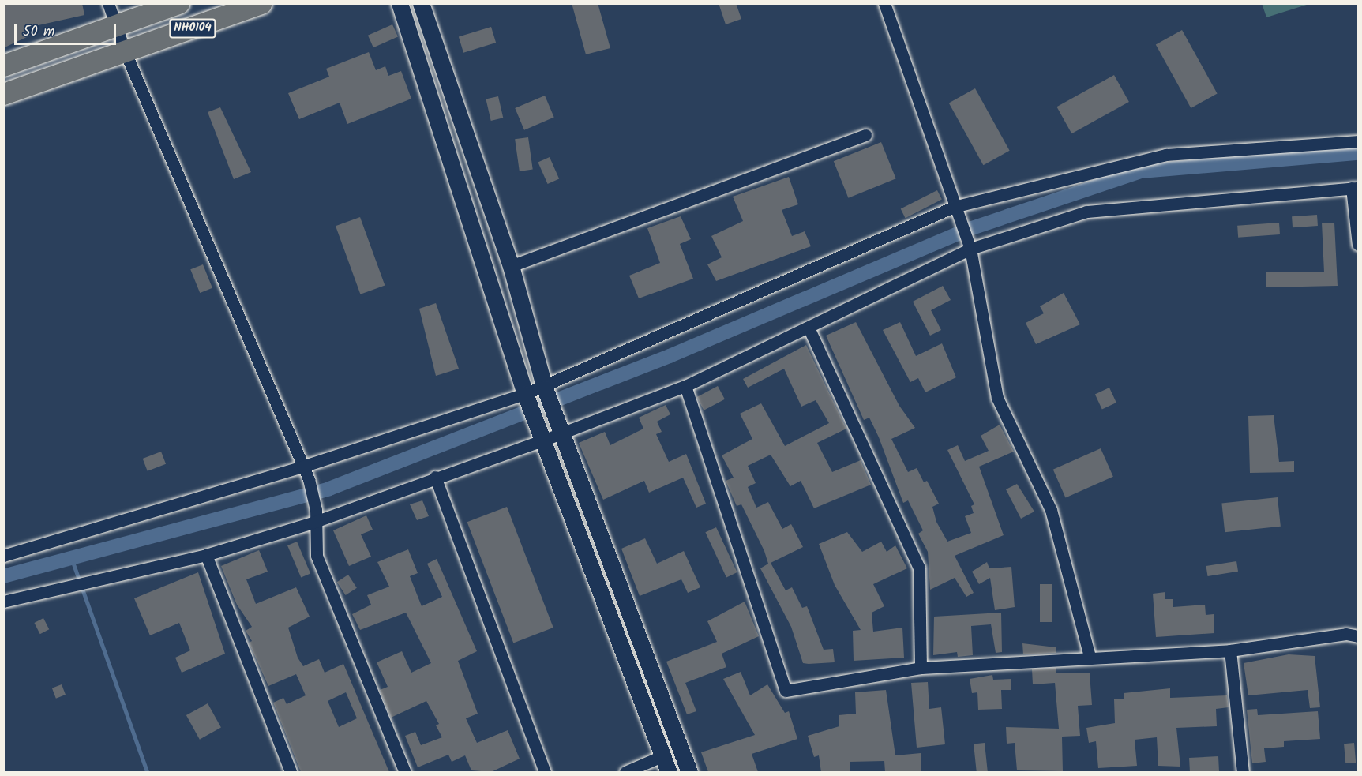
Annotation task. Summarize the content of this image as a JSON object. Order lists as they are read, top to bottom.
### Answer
{
  "streets": {
    "highway": ["NH0104"]
  },
  "scale_bar": "50 m"
}
